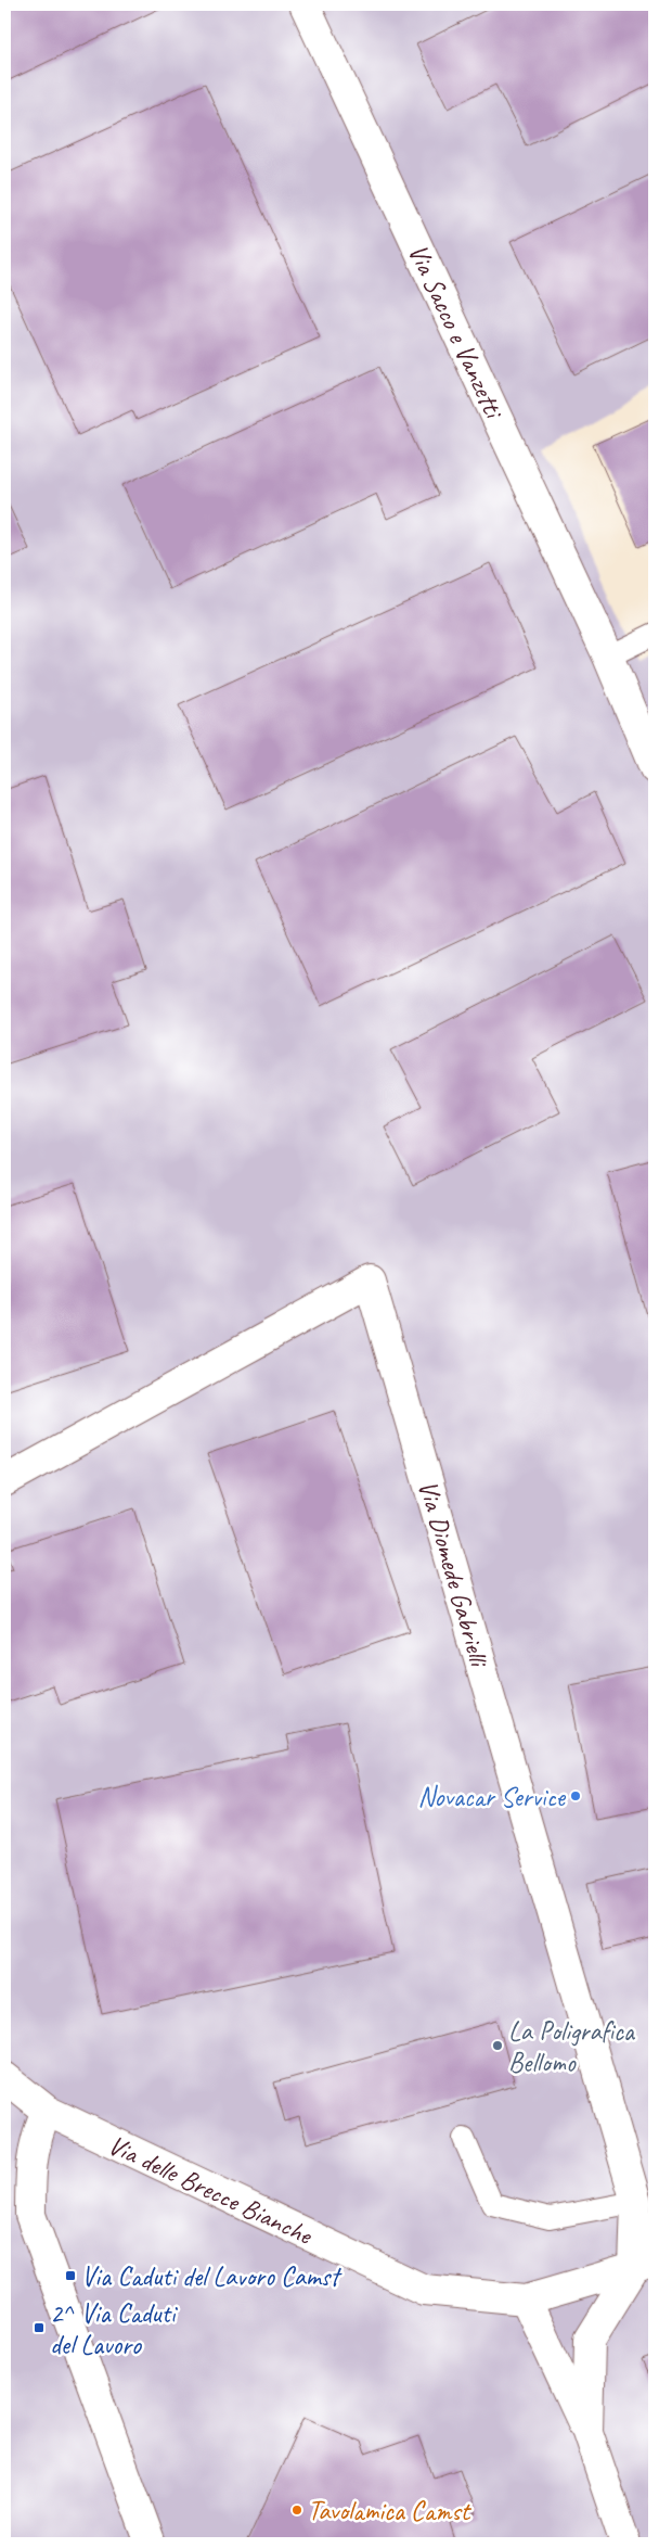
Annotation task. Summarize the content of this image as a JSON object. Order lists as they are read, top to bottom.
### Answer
{
  "streets": {
    "street": ["Via Sacco e Vanzetti", "Via Diomede Gabrielli", "Via delle Brecce Bianche"]
  },
  "crossings": [
    ["Via Diomede Gabrielli", "Via delle Brecce Bianche"]
  ],
  "places": {
    "other": ["Novacar Service", "La Poligrafica Bellomo", "Tavolamica Camst"],
    "transit": ["Via Caduti del Lavoro Camst", "2^ Via Caduti del Lavoro"]
  }
}
